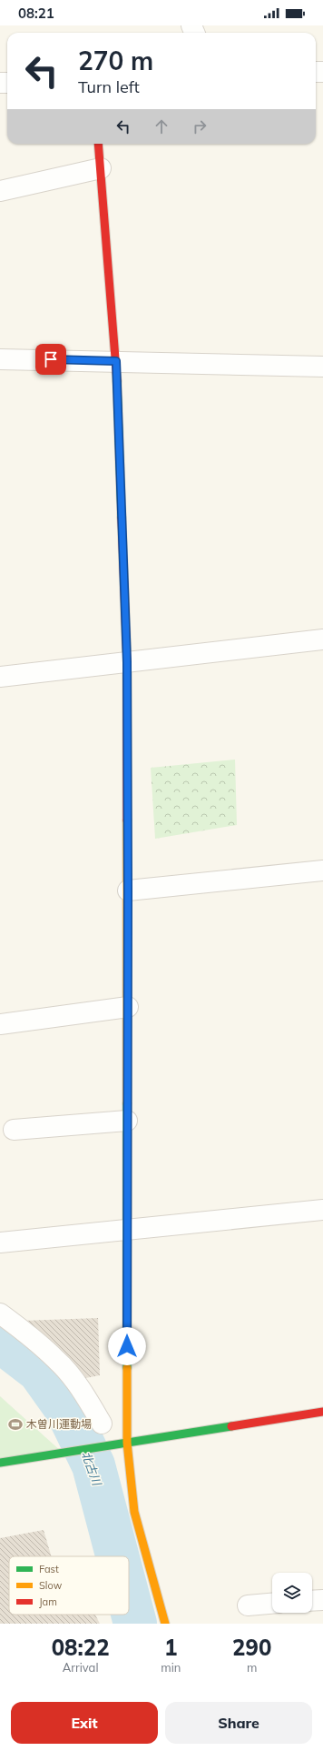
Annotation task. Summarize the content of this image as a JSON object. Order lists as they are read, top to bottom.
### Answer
{
  "water": ["北古川"],
  "places": {
    "sports": ["木曽川運動場"]
  },
  "legend": ["Fast", "Slow", "Jam"],
  "page": {
    "status": "08:21",
    "turn": ["270 m", "Turn left"],
    "eta": [
      "08:22",
      "Arrival",
      "1",
      "min",
      "290",
      "m"
    ],
    "buttons": ["Exit", "Share"]
  }
}
